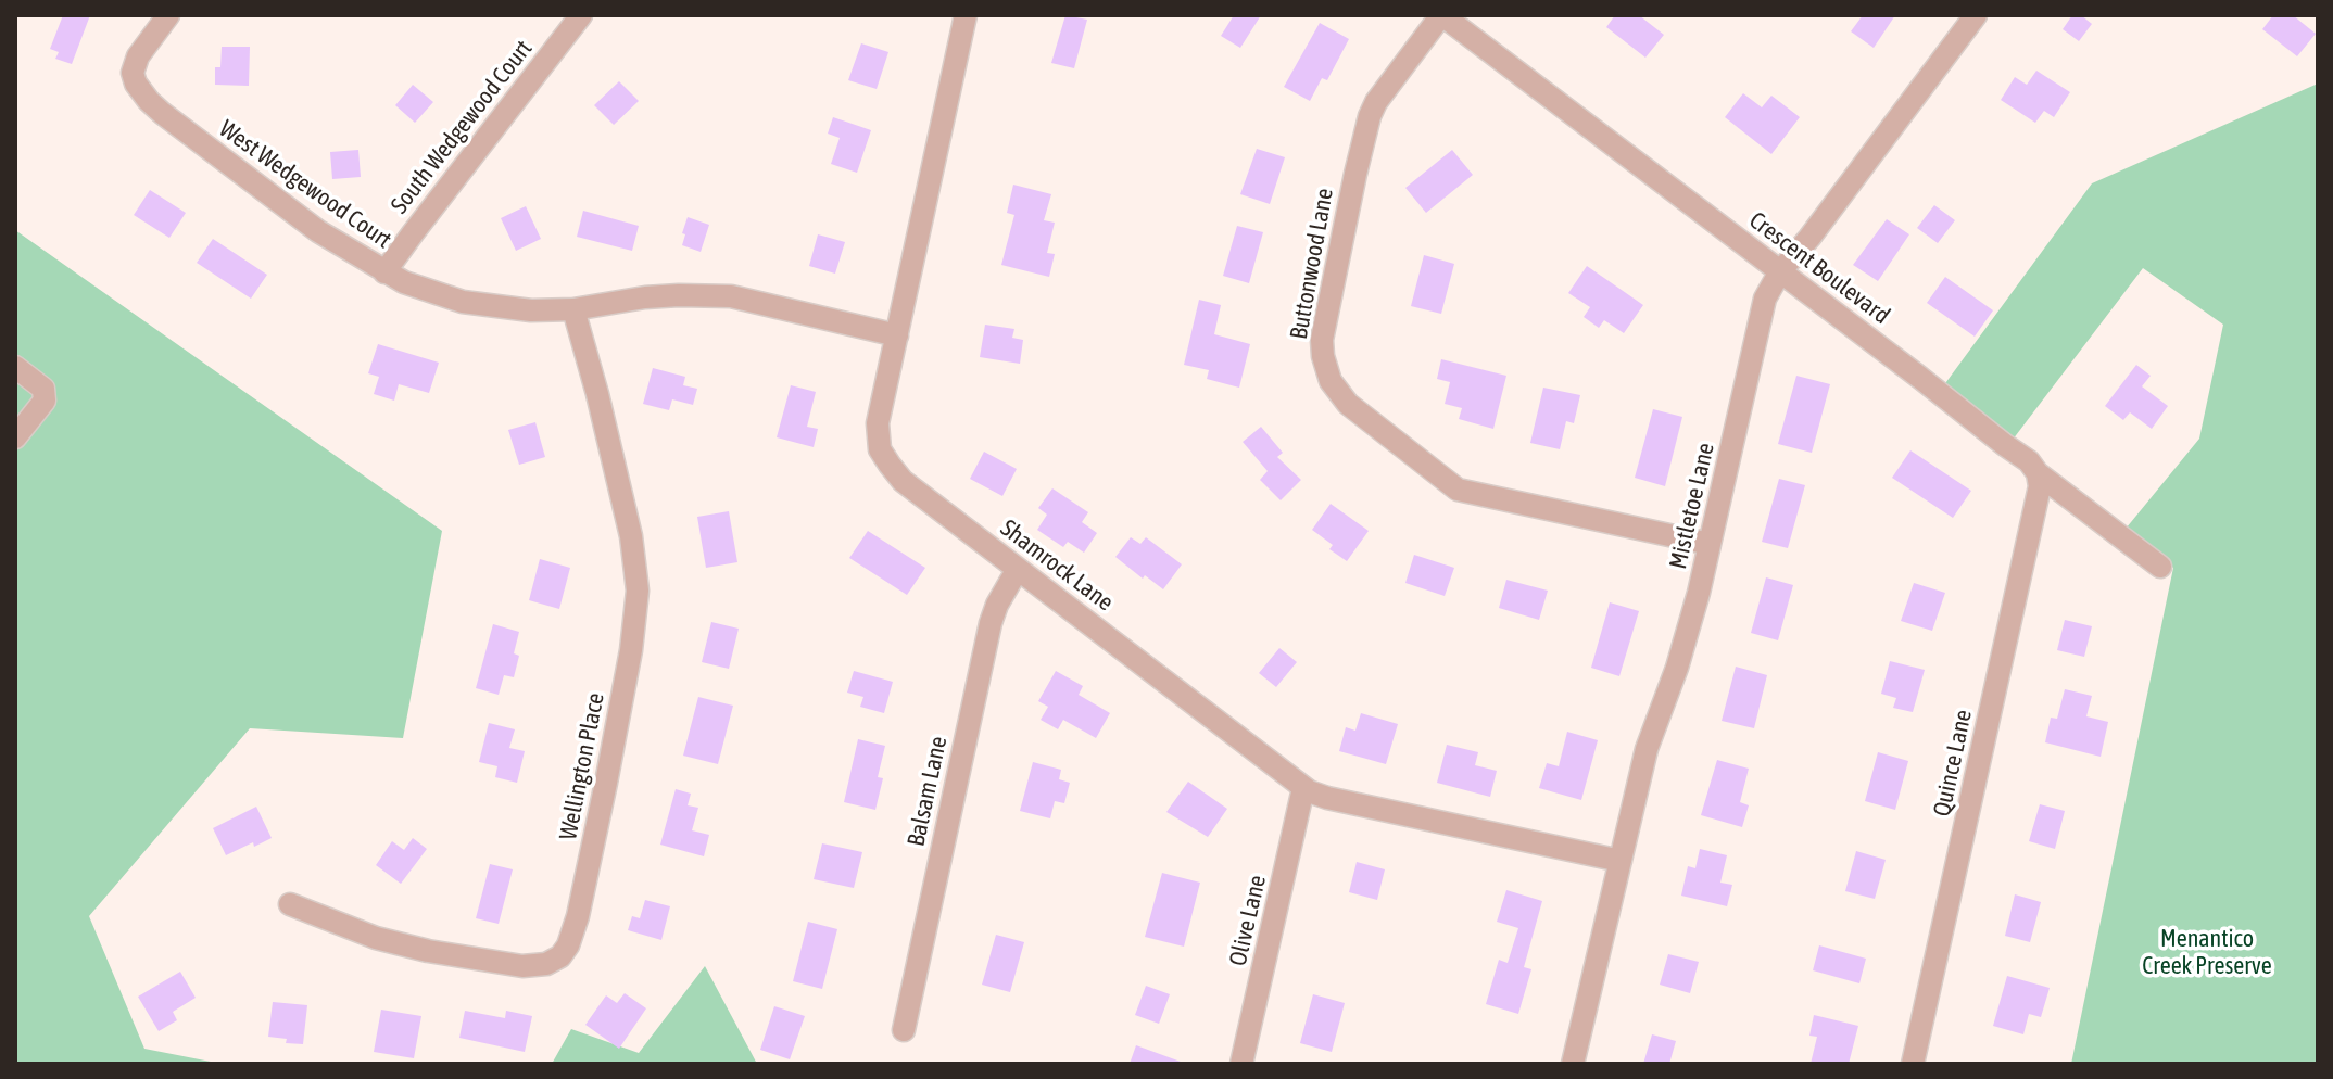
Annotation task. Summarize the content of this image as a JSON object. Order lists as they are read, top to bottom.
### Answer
{
  "streets": {
    "street": [
      "South Wedgewood Court",
      "West Wedgewood Court",
      "Buttonwood Lane",
      "Crescent Boulevard",
      "Mistletoe Lane",
      "Shamrock Lane",
      "Quince Lane",
      "Wellington Place",
      "Balsam Lane",
      "Olive Lane"
    ]
  },
  "crossings": [
    ["South Wedgewood Court", "West Wedgewood Court"],
    ["West Wedgewood Court", "Shamrock Lane"],
    ["West Wedgewood Court", "Wellington Place"],
    ["Buttonwood Lane", "Crescent Boulevard"],
    ["Buttonwood Lane", "Mistletoe Lane"],
    ["Crescent Boulevard", "Mistletoe Lane"],
    ["Crescent Boulevard", "Quince Lane"],
    ["Mistletoe Lane", "Shamrock Lane"],
    ["Shamrock Lane", "Balsam Lane"],
    ["Shamrock Lane", "Olive Lane"]
  ],
  "parks": ["Menantico Creek Preserve"]
}
